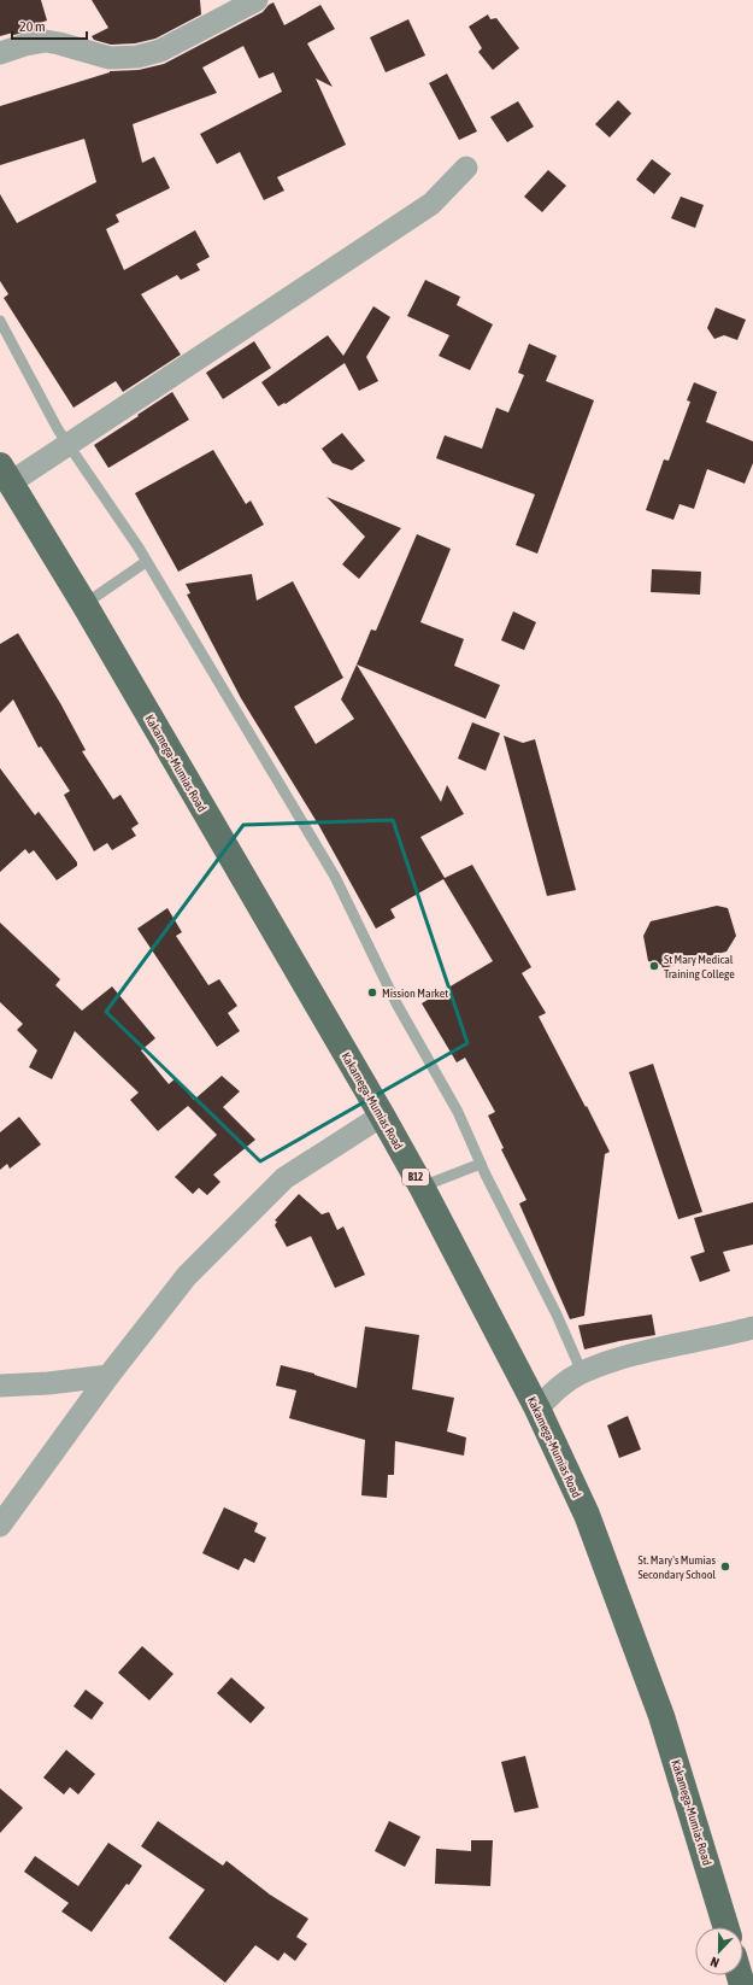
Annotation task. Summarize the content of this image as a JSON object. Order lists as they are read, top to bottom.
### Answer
{
  "streets": {
    "highway": ["Kakamega-Mumias Road", "B12"]
  },
  "places": ["St Mary Medical Training College", "Mission Market", "St. Mary's Mumias Secondary School"],
  "scale_bar": "20 m",
  "north": "bottom"
}
